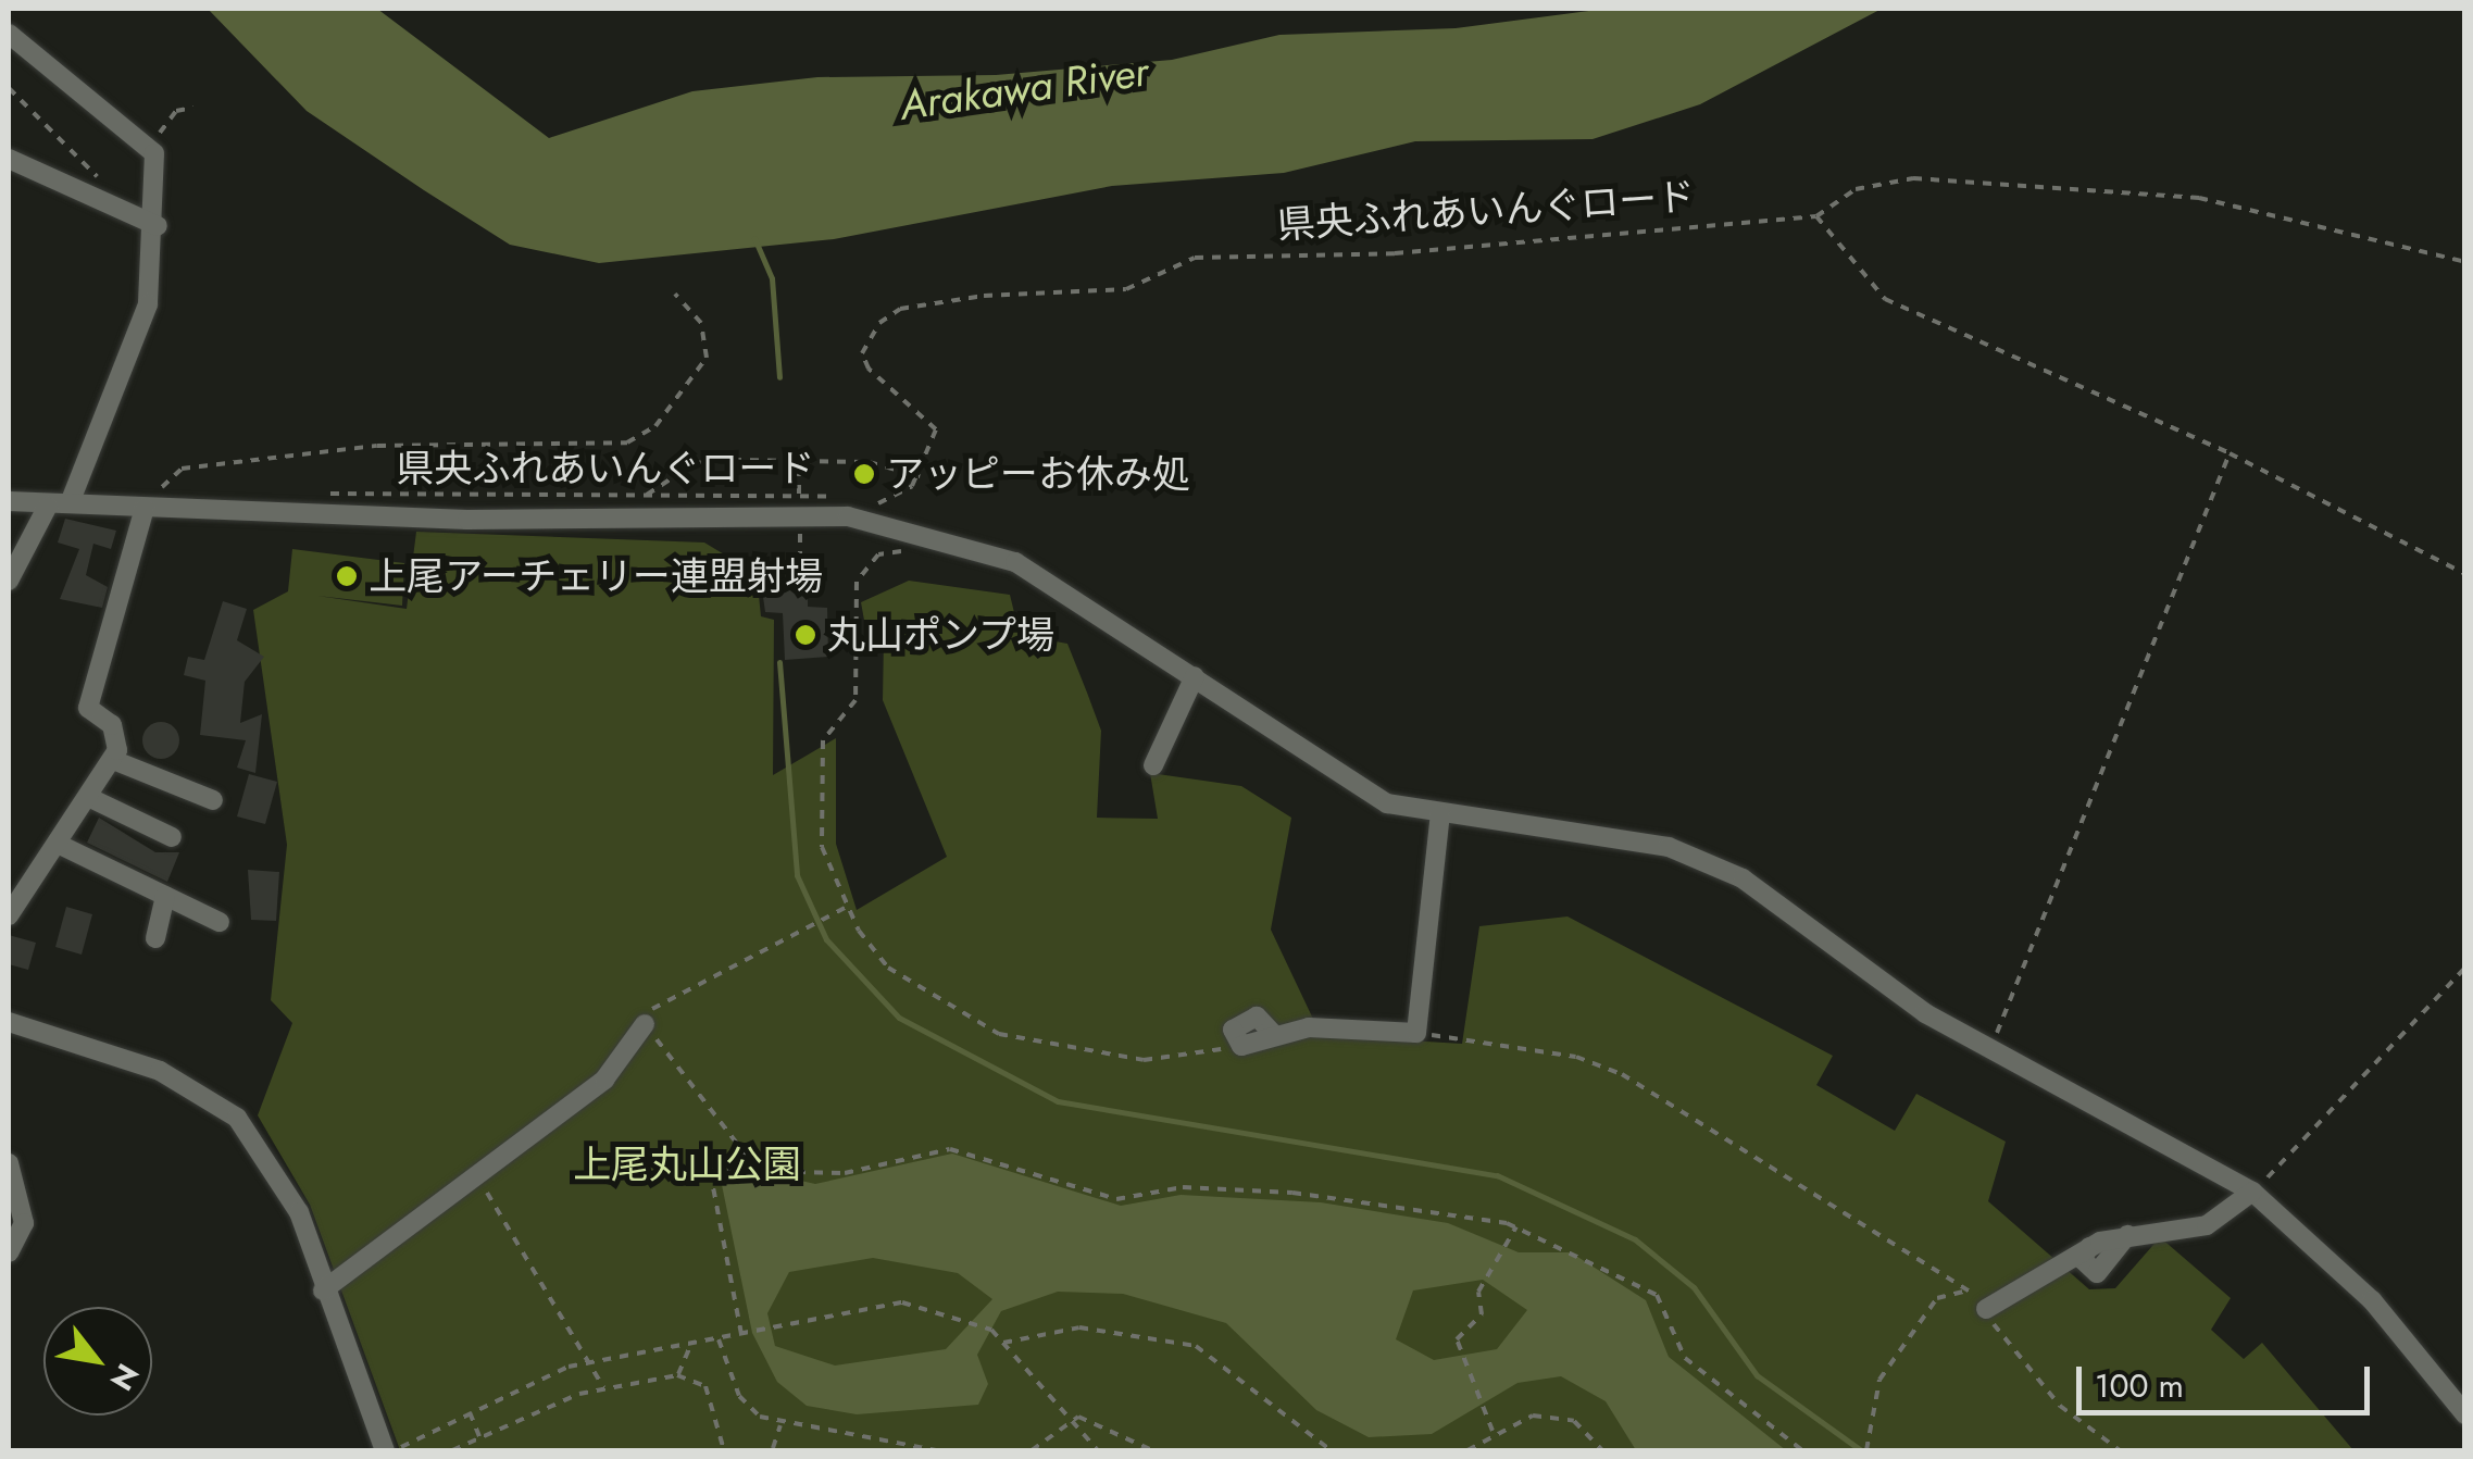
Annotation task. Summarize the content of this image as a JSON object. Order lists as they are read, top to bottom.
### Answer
{
  "streets": {
    "path": ["県央ふれあいんぐロード"]
  },
  "water": ["Arakawa River"],
  "parks": ["上尾丸山公園"],
  "places": ["アッピーお休み処", "上尾アーチェリー連盟射場", "丸山ポンプ場"],
  "scale_bar": "100 m",
  "north": "bottom right"
}
